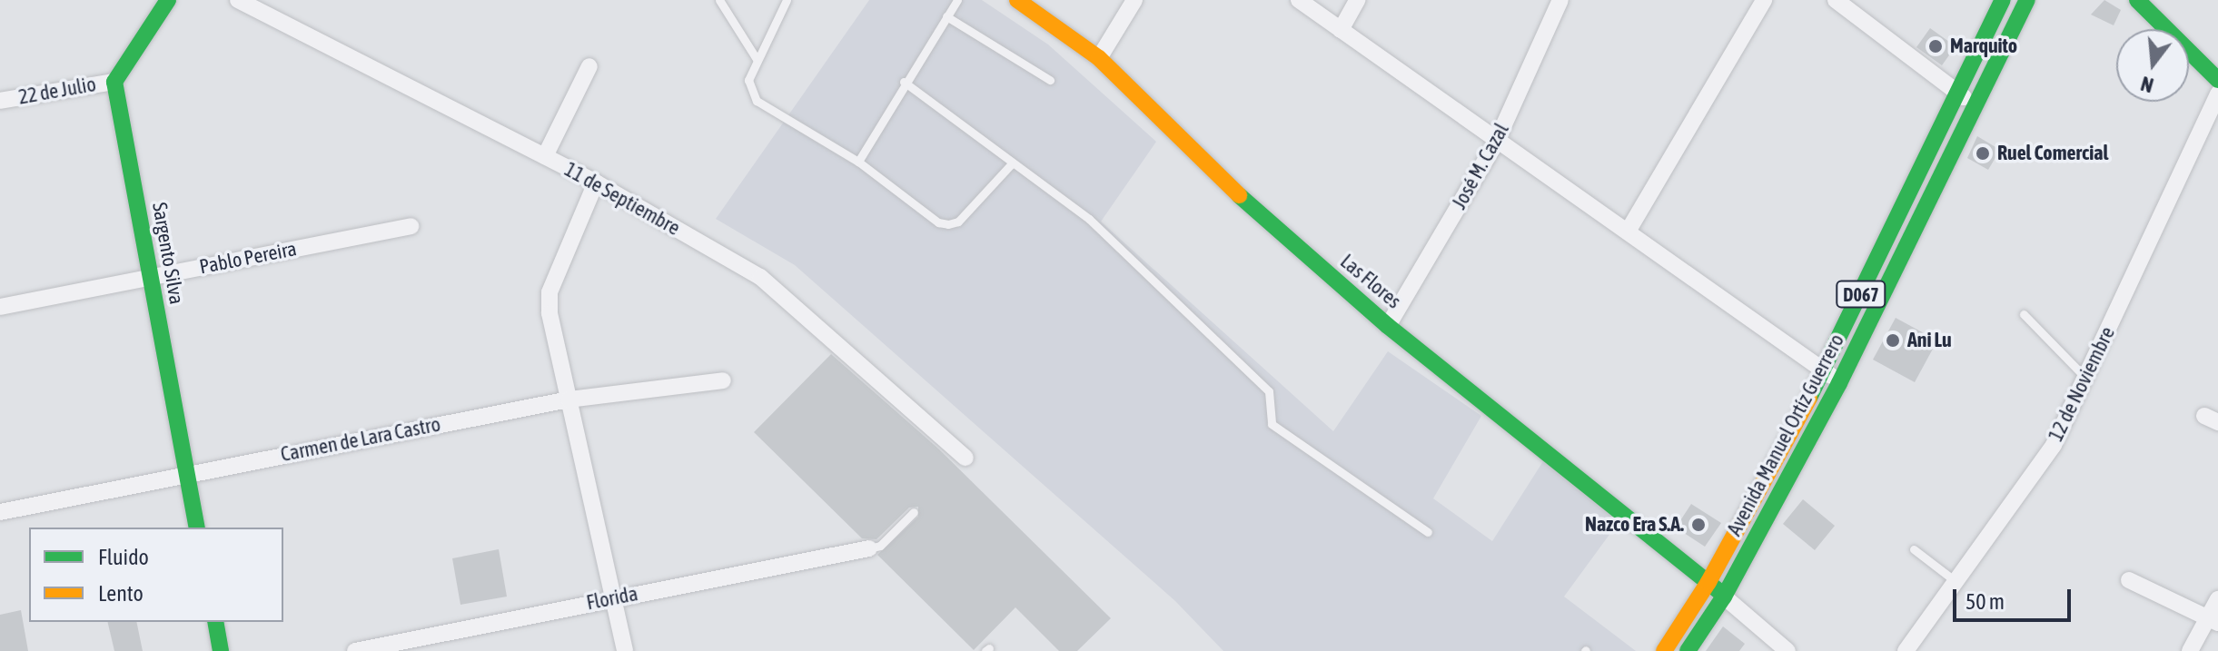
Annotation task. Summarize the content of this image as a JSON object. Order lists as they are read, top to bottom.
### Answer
{
  "streets": {
    "street": [
      "22 de Julio",
      "José M. Cazal",
      "11 de Septiembre",
      "Sargento Silva",
      "Pablo Pereira",
      "Las Flores",
      "D067",
      "12 de Noviembre",
      "Avenida Manuel Ortíz Guerrero",
      "Carmen de Lara Castro",
      "Florida"
    ]
  },
  "crossings": [
    ["22 de Julio", "Sargento Silva"],
    ["José M. Cazal", "Las Flores"],
    ["Sargento Silva", "Pablo Pereira"],
    ["Sargento Silva", "Carmen de Lara Castro"],
    ["Las Flores", "Avenida Manuel Ortíz Guerrero"]
  ],
  "places": [
    "Marquito",
    "Ruel Comercial",
    "Ani Lu",
    "Nazco Era S.A."
  ],
  "legend": ["Fluido", "Lento"],
  "scale_bar": "50 m",
  "north": "bottom"
}
